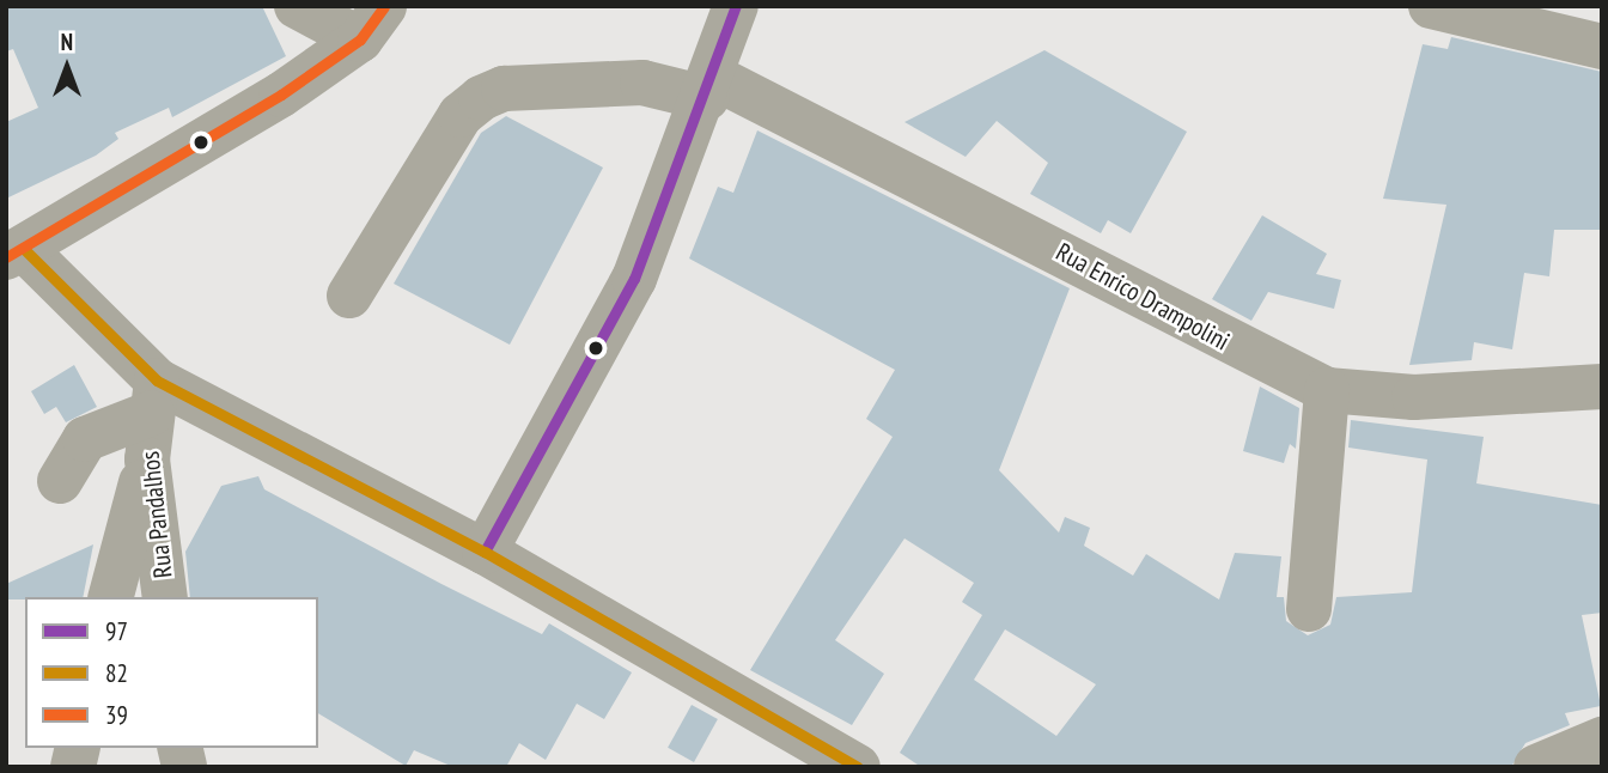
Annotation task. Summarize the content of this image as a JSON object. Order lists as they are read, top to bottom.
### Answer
{
  "streets": {
    "street": ["Rua Enrico Drampolini", "Rua Pandalhos"]
  },
  "lines": ["transit line 97", "transit line 39", "transit line 82"],
  "legend": ["97", "82", "39"],
  "north": "top"
}
